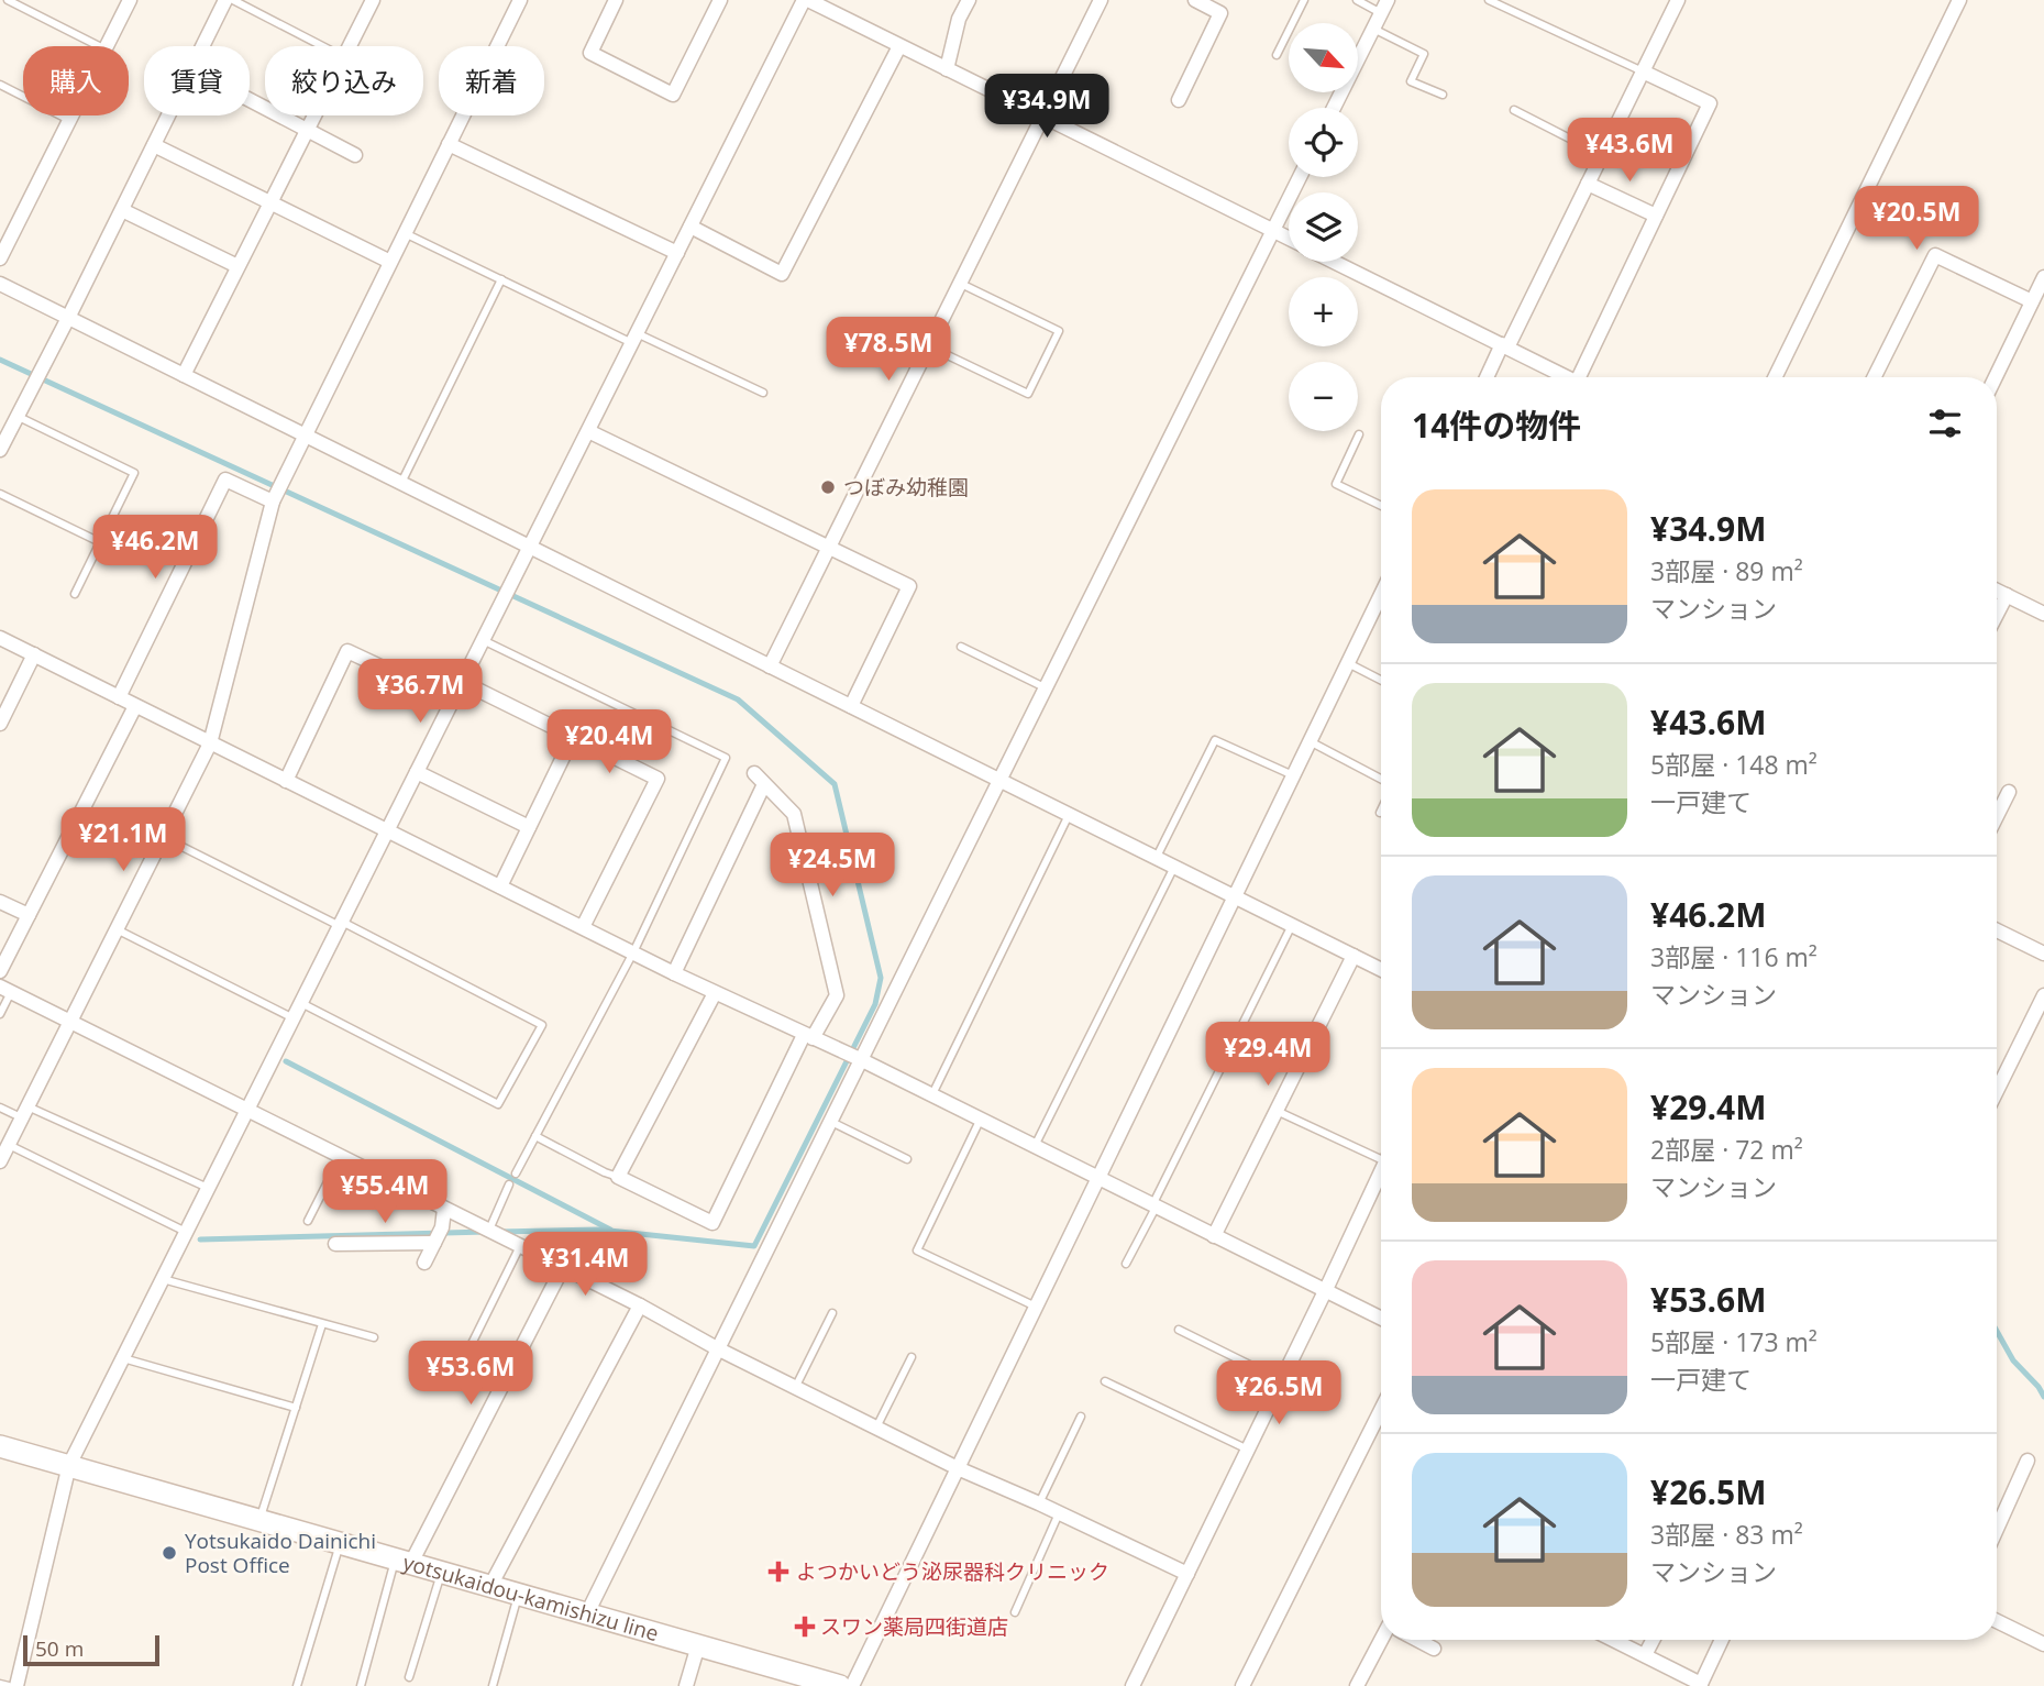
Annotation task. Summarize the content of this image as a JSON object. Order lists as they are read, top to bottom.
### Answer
{
  "streets": {
    "main road": ["yotsukaidou-kamishizu line"]
  },
  "places": {
    "other": ["つぼみ幼稚園", "Yotsukaido Dainichi Post Office"],
    "health": ["よつかいどう泌尿器科クリニック", "スワン薬局四街道店"]
  },
  "scale_bar": "50 m",
  "north": "bottom right",
  "page": {
    "map_buttons": ["+", "−"],
    "chip": [
      "購入",
      "賃貸",
      "絞り込み",
      "新着"
    ],
    "price": [
      "¥34.9M",
      "¥43.6M",
      "¥20.5M",
      "¥78.5M",
      "¥46.2M",
      "¥36.7M",
      "¥20.4M",
      "¥21.1M",
      "¥24.5M",
      "¥29.4M",
      "¥55.4M",
      "¥31.4M",
      "¥53.6M",
      "¥26.5M"
    ],
    "heading": "14件の物件",
    "list": [
      {
        "name": "¥34.9M",
        "note": "3部屋 · 89 m² · マンション"
      },
      {
        "name": "¥43.6M",
        "note": "5部屋 · 148 m² · 一戸建て"
      },
      {
        "name": "¥46.2M",
        "note": "3部屋 · 116 m² · マンション"
      },
      {
        "name": "¥29.4M",
        "note": "2部屋 · 72 m² · マンション"
      },
      {
        "name": "¥53.6M",
        "note": "5部屋 · 173 m² · 一戸建て"
      },
      {
        "name": "¥26.5M",
        "note": "3部屋 · 83 m² · マンション"
      }
    ],
    "scale": "50 m"
  }
}
